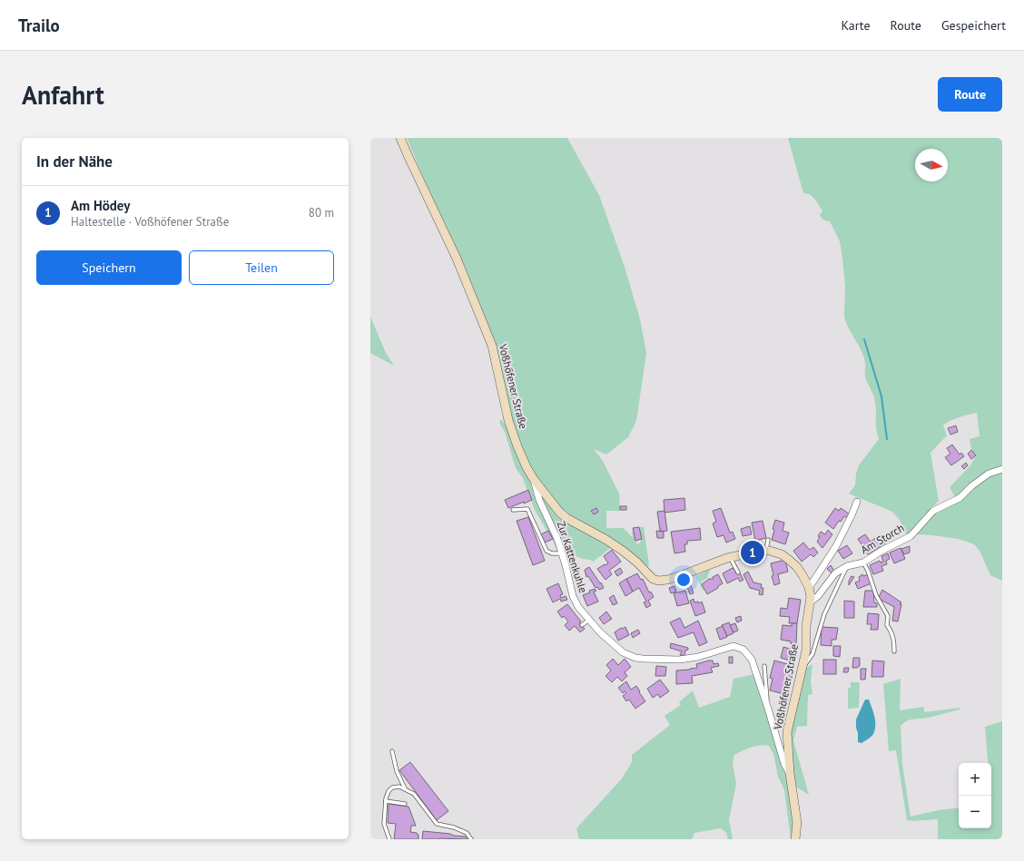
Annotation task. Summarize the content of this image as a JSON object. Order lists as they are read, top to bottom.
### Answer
{
  "streets": {
    "street": ["Voßhöfener Straße", "Am Storch", "Zur Kattenkuhle"]
  },
  "crossings": [
    ["Voßhöfener Straße", "Am Storch"],
    ["Voßhöfener Straße", "Zur Kattenkuhle"]
  ],
  "north": "right",
  "page": {
    "header": "Trailo",
    "nav": ["Karte", "Route", "Gespeichert"],
    "buttons": [
      "Route",
      ["Speichern", "Teilen"]
    ],
    "title": "Anfahrt",
    "heading": "In der Nähe",
    "list": [
      {
        "mark": "1",
        "name": "Am Hödey",
        "note": "Haltestelle · Voßhöfener Straße",
        "value": "80 m"
      }
    ],
    "pins": "1",
    "map_buttons": ["+", "−"]
  }
}
